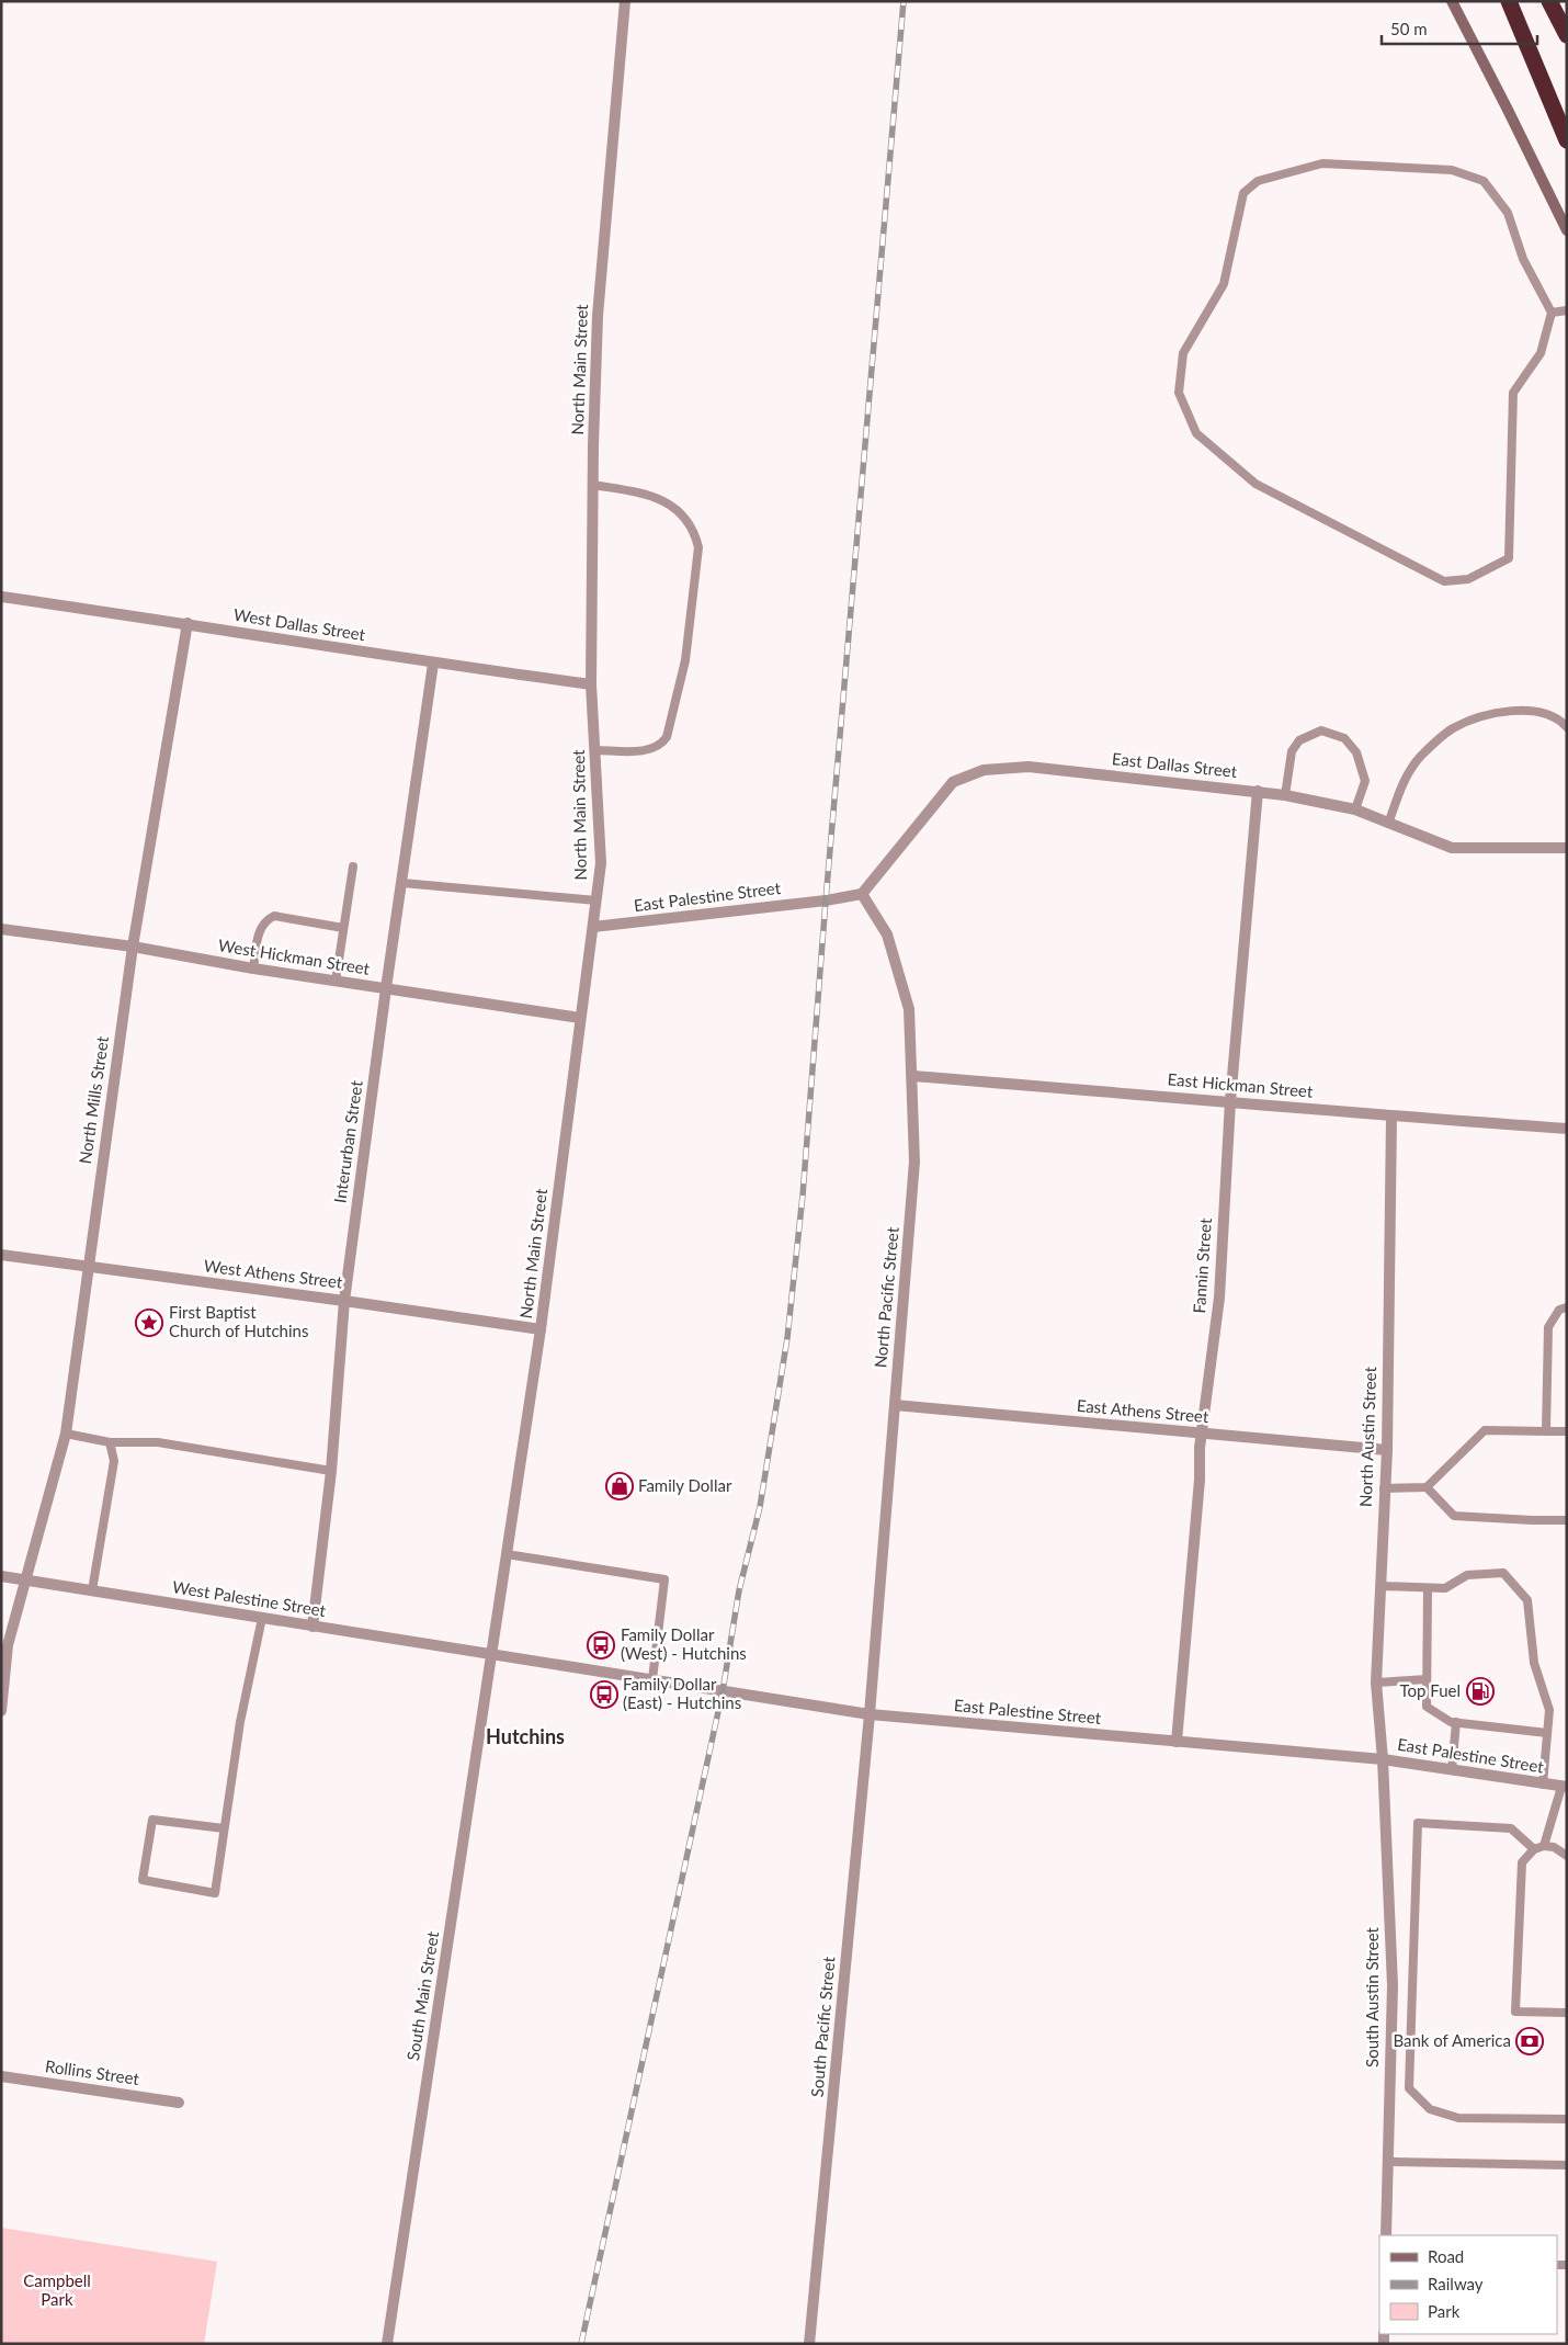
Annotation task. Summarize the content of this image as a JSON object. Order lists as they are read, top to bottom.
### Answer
{
  "streets": {
    "street": [
      "North Main Street",
      "West Dallas Street",
      "East Dallas Street",
      "East Palestine Street",
      "West Hickman Street",
      "East Hickman Street",
      "North Mills Street",
      "Interurban Street",
      "Fannin Street",
      "West Athens Street",
      "North Pacific Street",
      "East Athens Street",
      "North Austin Street",
      "West Palestine Street",
      "South Main Street",
      "South Austin Street",
      "South Pacific Street",
      "Rollins Street"
    ]
  },
  "crossings": [
    ["North Main Street", "West Dallas Street"],
    ["North Main Street", "East Palestine Street"],
    ["North Main Street", "West Hickman Street"],
    ["North Main Street", "West Athens Street"],
    ["North Main Street", "West Palestine Street"],
    ["North Main Street", "South Main Street"],
    ["West Dallas Street", "North Mills Street"],
    ["West Dallas Street", "Interurban Street"],
    ["East Dallas Street", "East Palestine Street"],
    ["East Dallas Street", "Fannin Street"],
    ["East Dallas Street", "North Pacific Street"],
    ["East Palestine Street", "Fannin Street"],
    ["East Palestine Street", "North Pacific Street"],
    ["East Palestine Street", "North Austin Street"],
    ["East Palestine Street", "West Palestine Street"],
    ["East Palestine Street", "South Main Street"],
    ["East Palestine Street", "South Austin Street"],
    ["East Palestine Street", "South Pacific Street"],
    ["West Hickman Street", "North Mills Street"],
    ["West Hickman Street", "Interurban Street"],
    ["East Hickman Street", "Fannin Street"],
    ["East Hickman Street", "North Pacific Street"],
    ["East Hickman Street", "North Austin Street"],
    ["North Mills Street", "West Athens Street"],
    ["North Mills Street", "West Palestine Street"],
    ["Interurban Street", "West Athens Street"],
    ["Interurban Street", "West Palestine Street"],
    ["Fannin Street", "East Athens Street"],
    ["North Pacific Street", "East Athens Street"],
    ["North Pacific Street", "South Pacific Street"],
    ["East Athens Street", "North Austin Street"],
    ["North Austin Street", "South Austin Street"],
    ["West Palestine Street", "South Main Street"]
  ],
  "districts": ["Hutchins"],
  "parks": ["Campbell Park"],
  "places": {
    "place": ["First Baptist Church of Hutchins"],
    "shop": ["Family Dollar"],
    "bus stop": ["Family Dollar (West) - Hutchins", "Family Dollar (East) - Hutchins"],
    "fuel station": ["Top Fuel"],
    "bank": ["Bank of America"]
  },
  "legend": ["Road", "Railway", "Park"],
  "scale_bar": "50 m"
}
